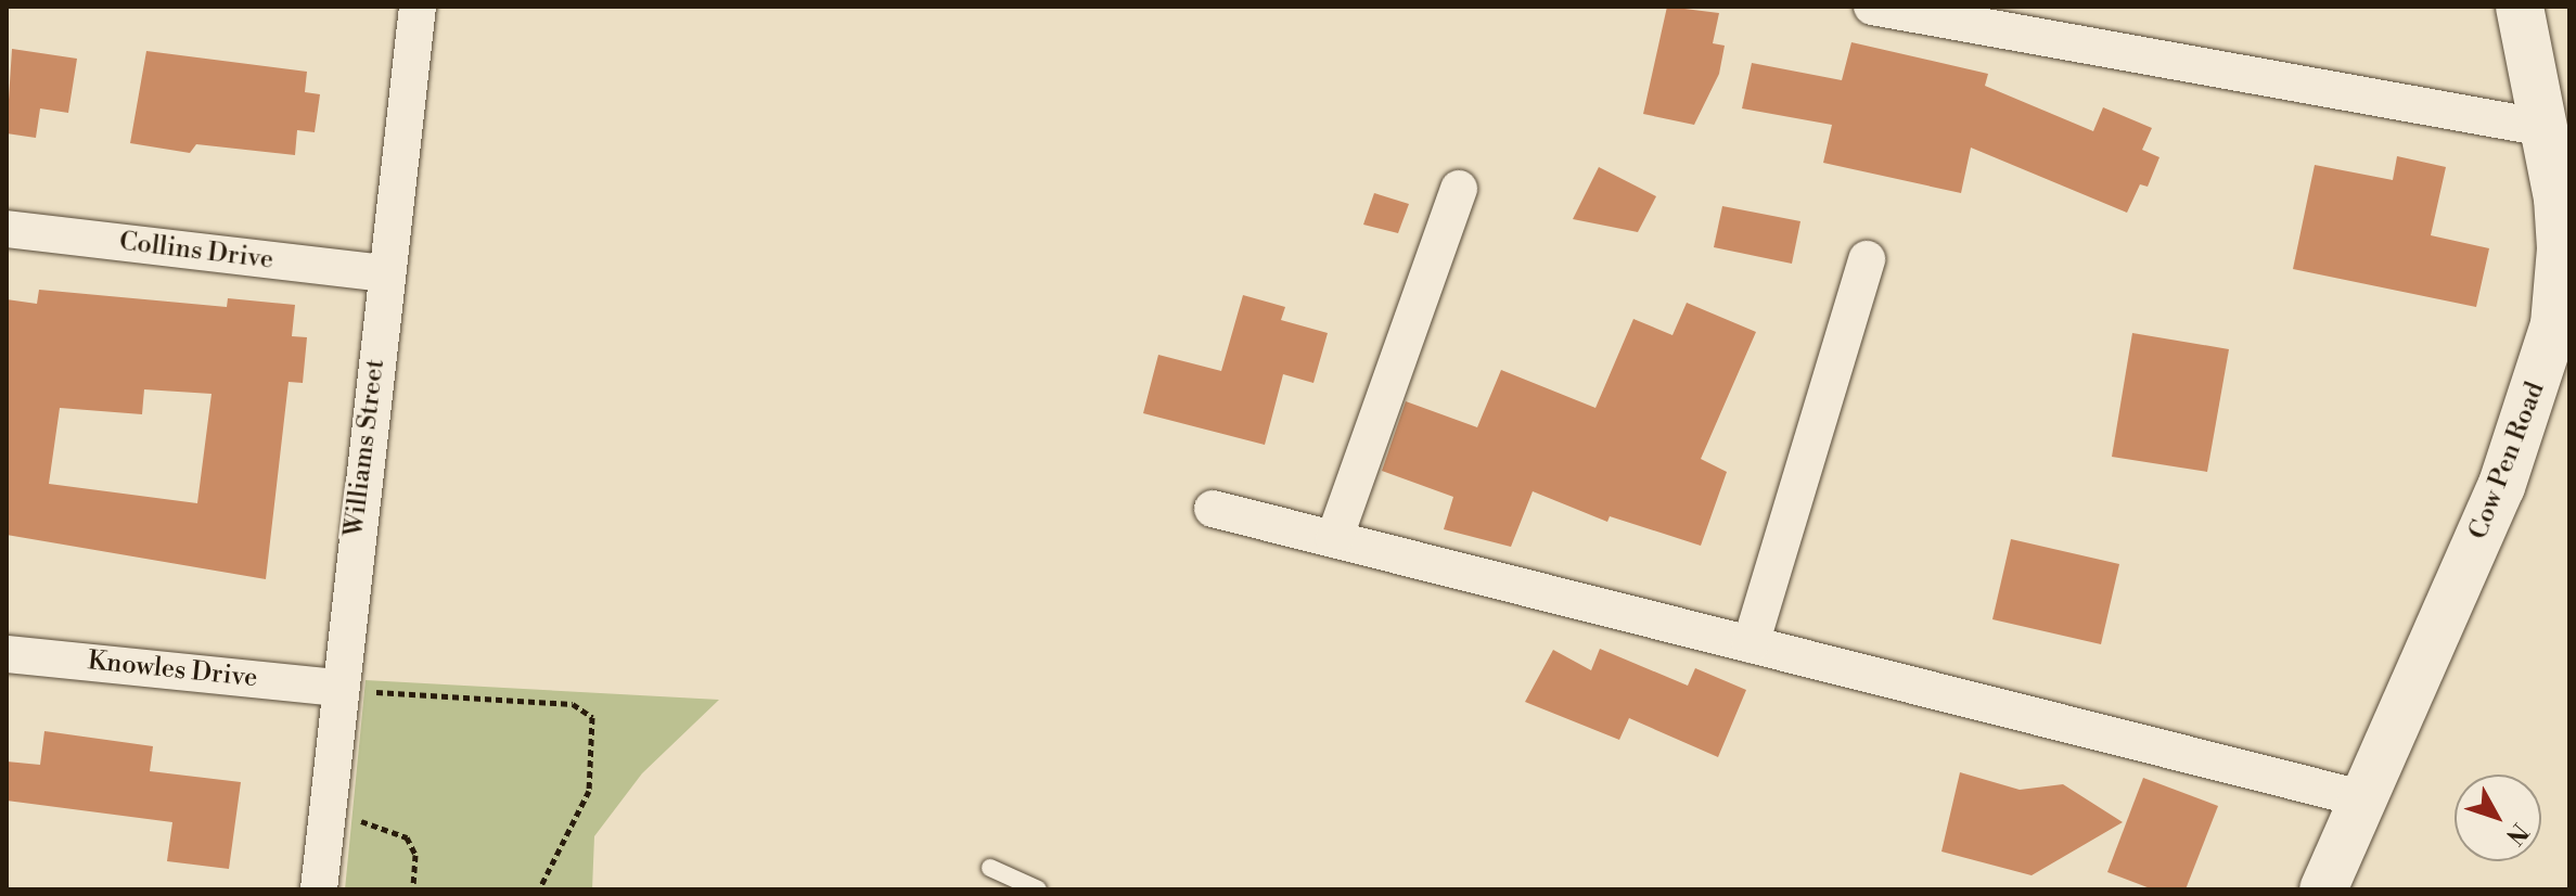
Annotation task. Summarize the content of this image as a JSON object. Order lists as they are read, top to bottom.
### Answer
{
  "streets": {
    "main road": ["Cow Pen Road"],
    "street": ["Collins Drive", "Williams Street", "Knowles Drive"]
  },
  "crossings": [
    ["Collins Drive", "Williams Street"],
    ["Williams Street", "Knowles Drive"]
  ],
  "north": "bottom right"
}
